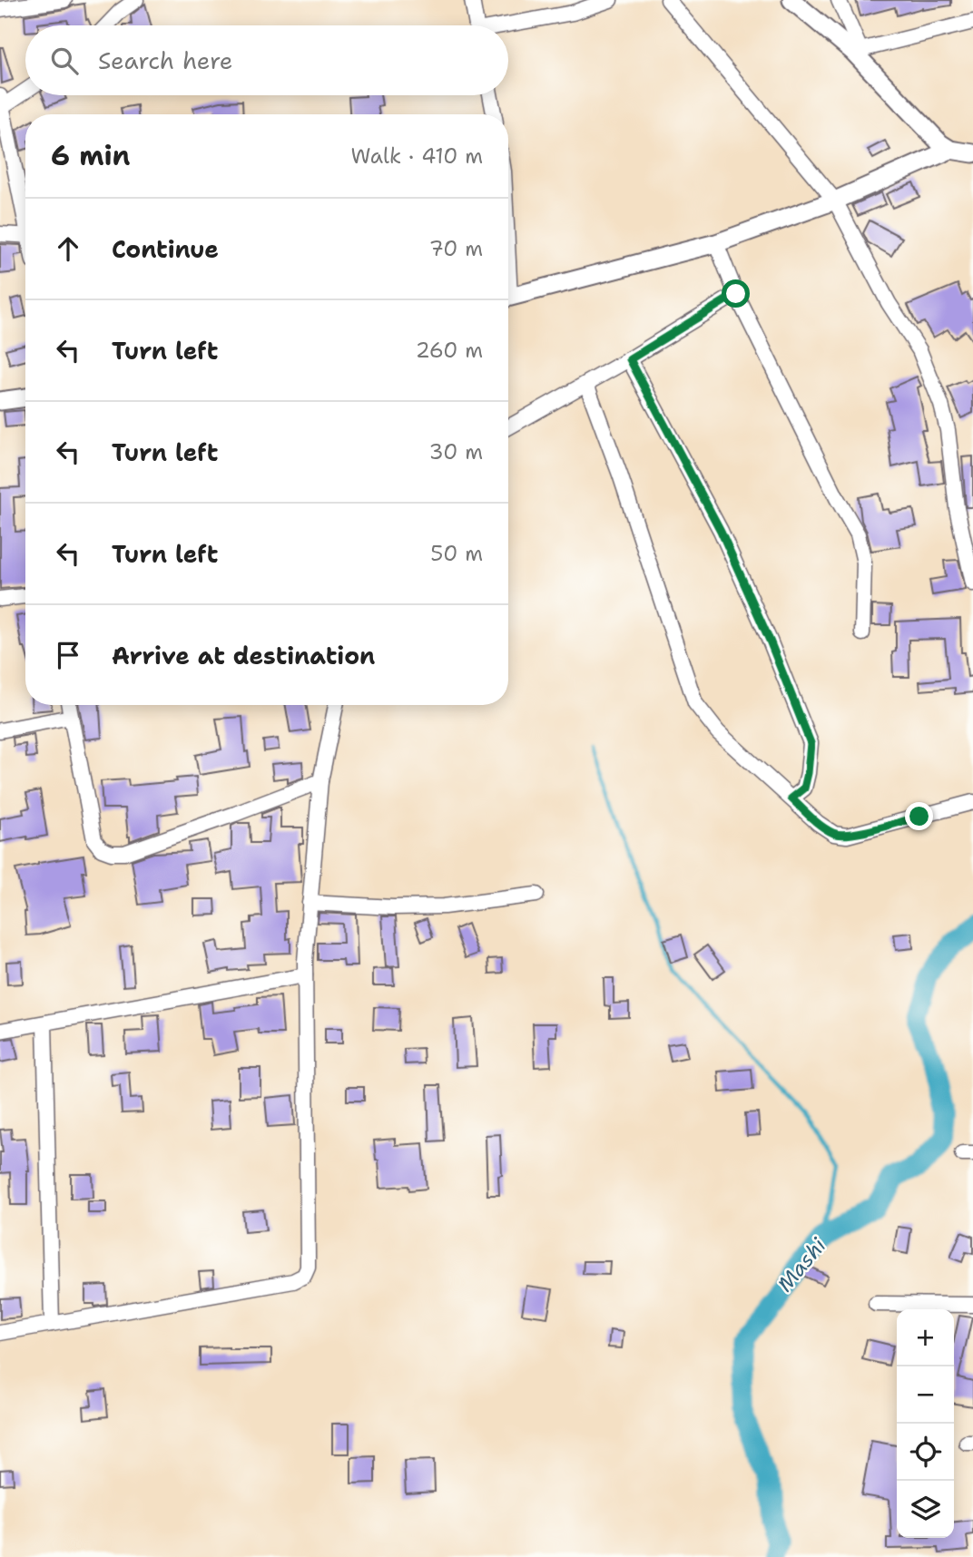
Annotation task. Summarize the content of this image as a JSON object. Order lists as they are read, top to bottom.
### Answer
{
  "water": ["Mashi"],
  "page": {
    "search": "Search here",
    "heading": ["6 min", "Walk · 410 m"],
    "list": [
      ["Continue", "70 m"],
      ["Turn left", "260 m"],
      ["Turn left", "30 m"],
      ["Turn left", "50 m"],
      "Arrive at destination"
    ],
    "map_buttons": ["+", "−"]
  }
}
